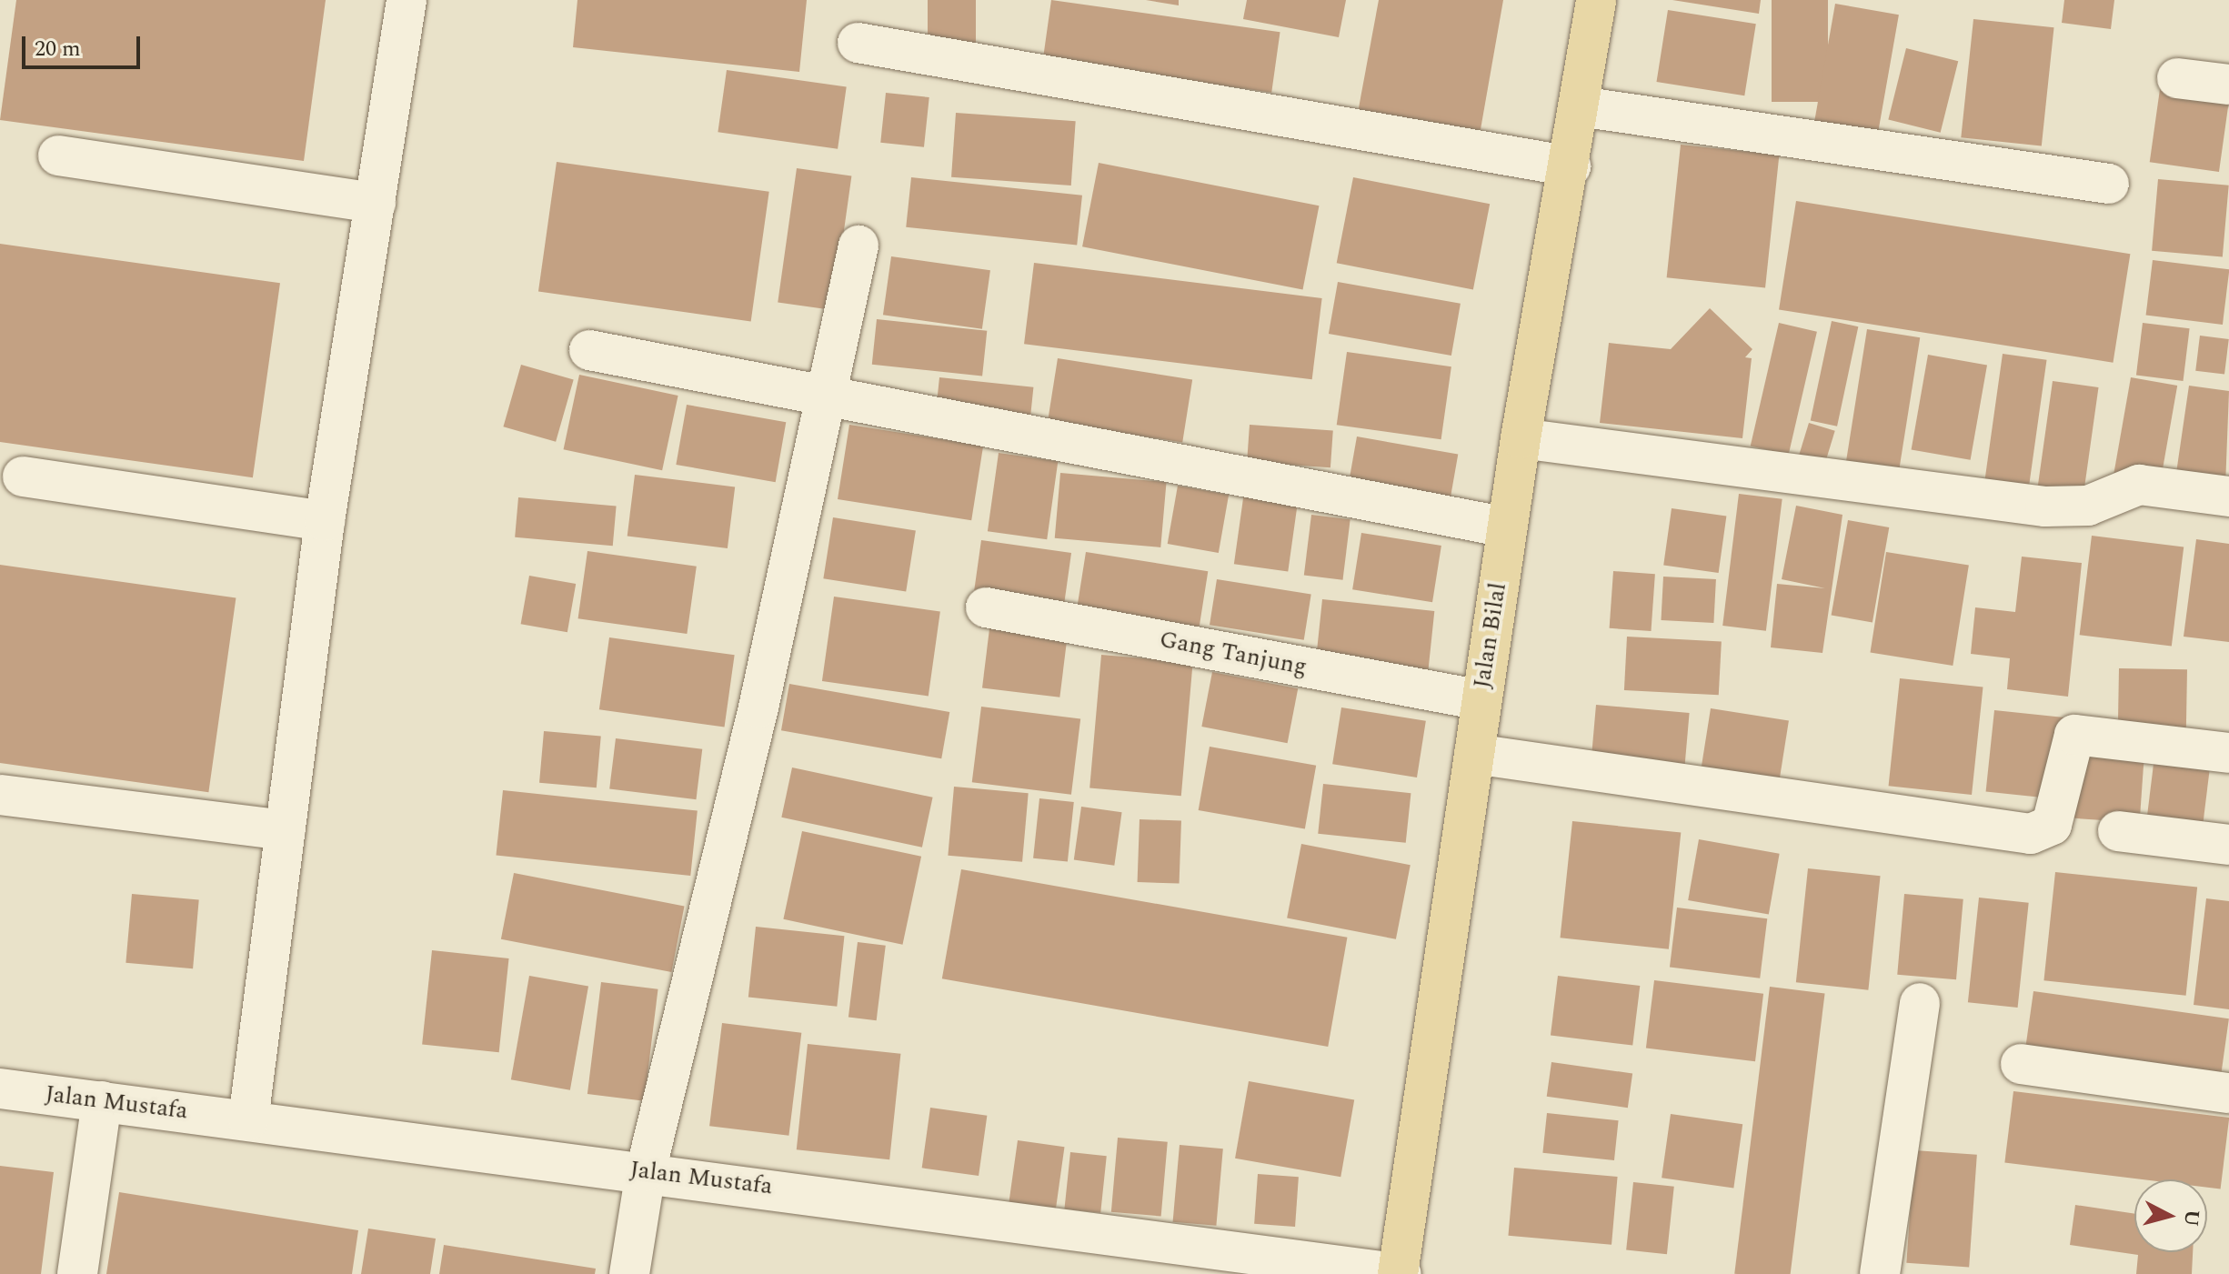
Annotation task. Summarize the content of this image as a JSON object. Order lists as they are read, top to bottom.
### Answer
{
  "streets": {
    "main road": ["Jalan Bilal"],
    "street": ["Gang Tanjung", "Jalan Mustafa"]
  },
  "crossings": [
    ["Jalan Bilal", "Gang Tanjung"],
    ["Jalan Bilal", "Jalan Mustafa"]
  ],
  "scale_bar": "20 m",
  "north": "right"
}
